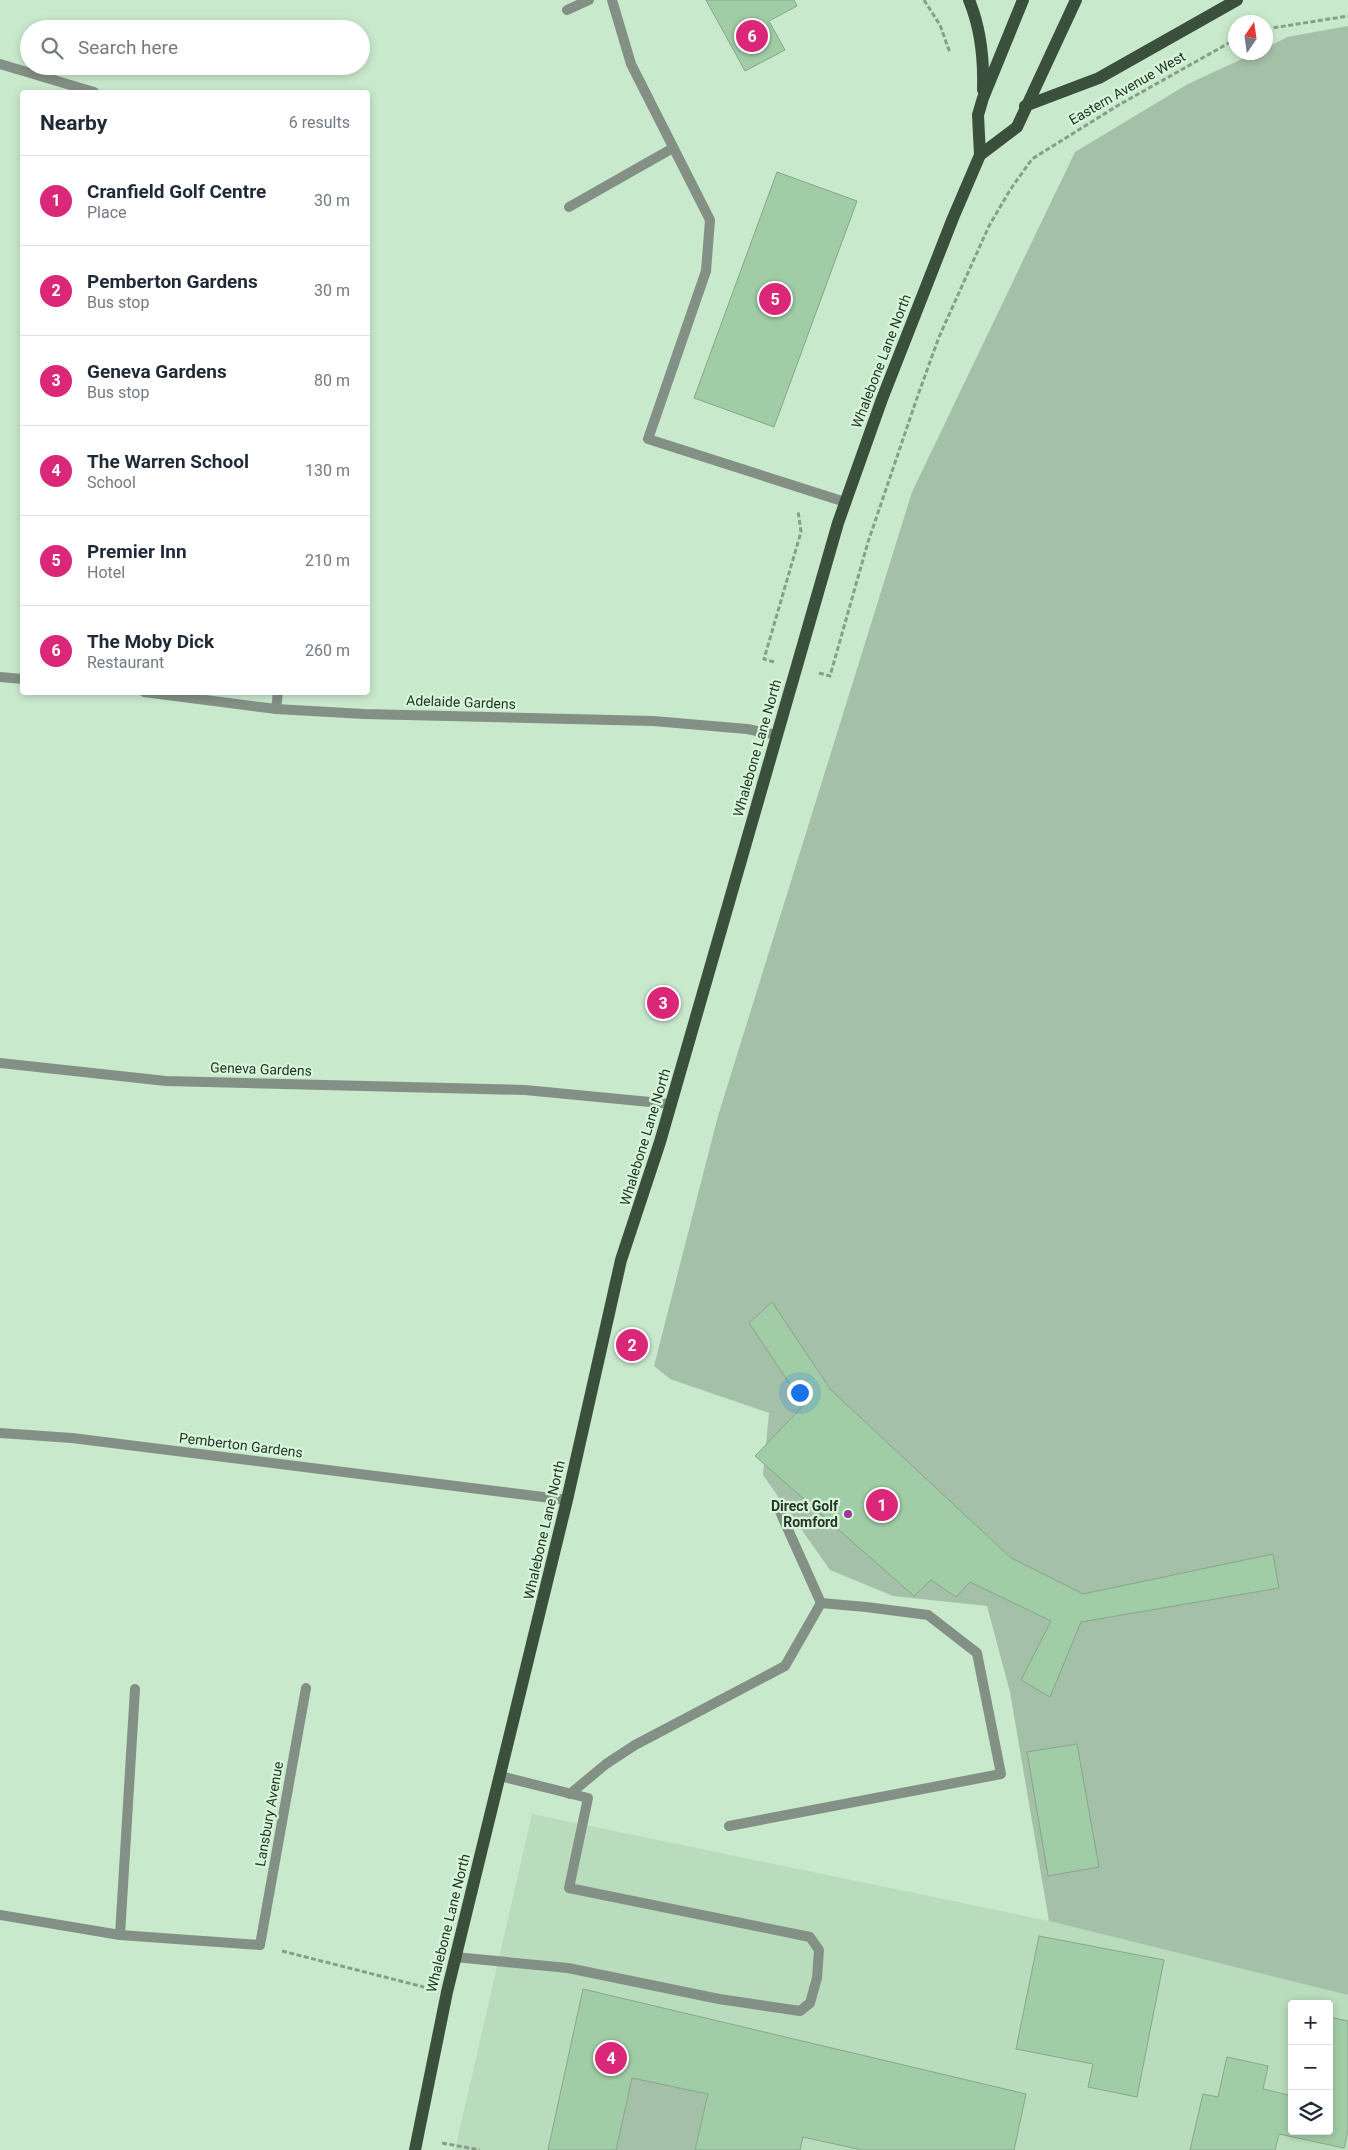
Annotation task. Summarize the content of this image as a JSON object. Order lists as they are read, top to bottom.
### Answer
{
  "streets": {
    "main road": ["Whalebone Lane North"],
    "street": [
      "Adelaide Gardens",
      "Geneva Gardens",
      "Pemberton Gardens",
      "Lansbury Avenue"
    ],
    "path": ["Eastern Avenue West"]
  },
  "crossings": [
    ["Whalebone Lane North", "Adelaide Gardens"],
    ["Whalebone Lane North", "Geneva Gardens"],
    ["Whalebone Lane North", "Pemberton Gardens"]
  ],
  "places": ["Direct Golf Romford"],
  "north": "top",
  "page": {
    "pins": [
      "6",
      "5",
      "3",
      "2",
      "1",
      "4"
    ],
    "search": "Search here",
    "heading": ["Nearby", "6 results"],
    "list": [
      {
        "mark": "1",
        "name": "Cranfield Golf Centre",
        "note": "Place",
        "value": "30 m"
      },
      {
        "mark": "2",
        "name": "Pemberton Gardens",
        "note": "Bus stop",
        "value": "30 m"
      },
      {
        "mark": "3",
        "name": "Geneva Gardens",
        "note": "Bus stop",
        "value": "80 m"
      },
      {
        "mark": "4",
        "name": "The Warren School",
        "note": "School",
        "value": "130 m"
      },
      {
        "mark": "5",
        "name": "Premier Inn",
        "note": "Hotel",
        "value": "210 m"
      },
      {
        "mark": "6",
        "name": "The Moby Dick",
        "note": "Restaurant",
        "value": "260 m"
      }
    ],
    "map_buttons": ["+", "−"]
  }
}
